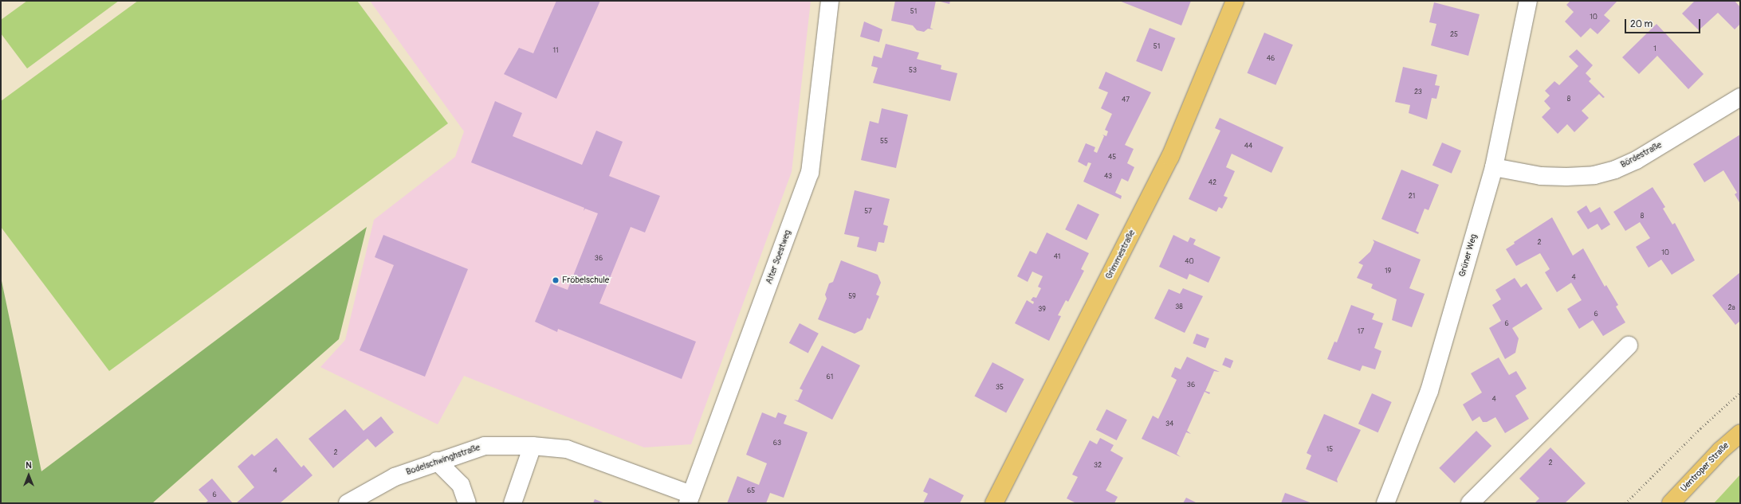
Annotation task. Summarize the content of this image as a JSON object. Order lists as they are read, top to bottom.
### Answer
{
  "streets": {
    "main road": ["Grimmestraße", "Uentroper Straße"],
    "street": [
      "Bördestraße",
      "Grüner Weg",
      "Alter Soestweg",
      "Bodelschwinghstraße"
    ]
  },
  "crossings": [
    ["Bördestraße", "Grüner Weg"],
    ["Alter Soestweg", "Bodelschwinghstraße"]
  ],
  "places": ["Fröbelschule"],
  "house_numbers": [
    "51",
    "10",
    "25",
    "51",
    "1",
    "11",
    "46",
    "53",
    "23",
    "8",
    "47",
    "55",
    "44",
    "45",
    "43",
    "42",
    "21",
    "57",
    "8",
    "2",
    "10",
    "41",
    "36",
    "40",
    "19",
    "4",
    "59",
    "38",
    "2a",
    "39",
    "6",
    "6",
    "17",
    "61",
    "36",
    "35",
    "4",
    "34",
    "63",
    "15",
    "2",
    "2",
    "32",
    "4",
    "65",
    "6"
  ],
  "scale_bar": "20 m",
  "north": "top"
}
